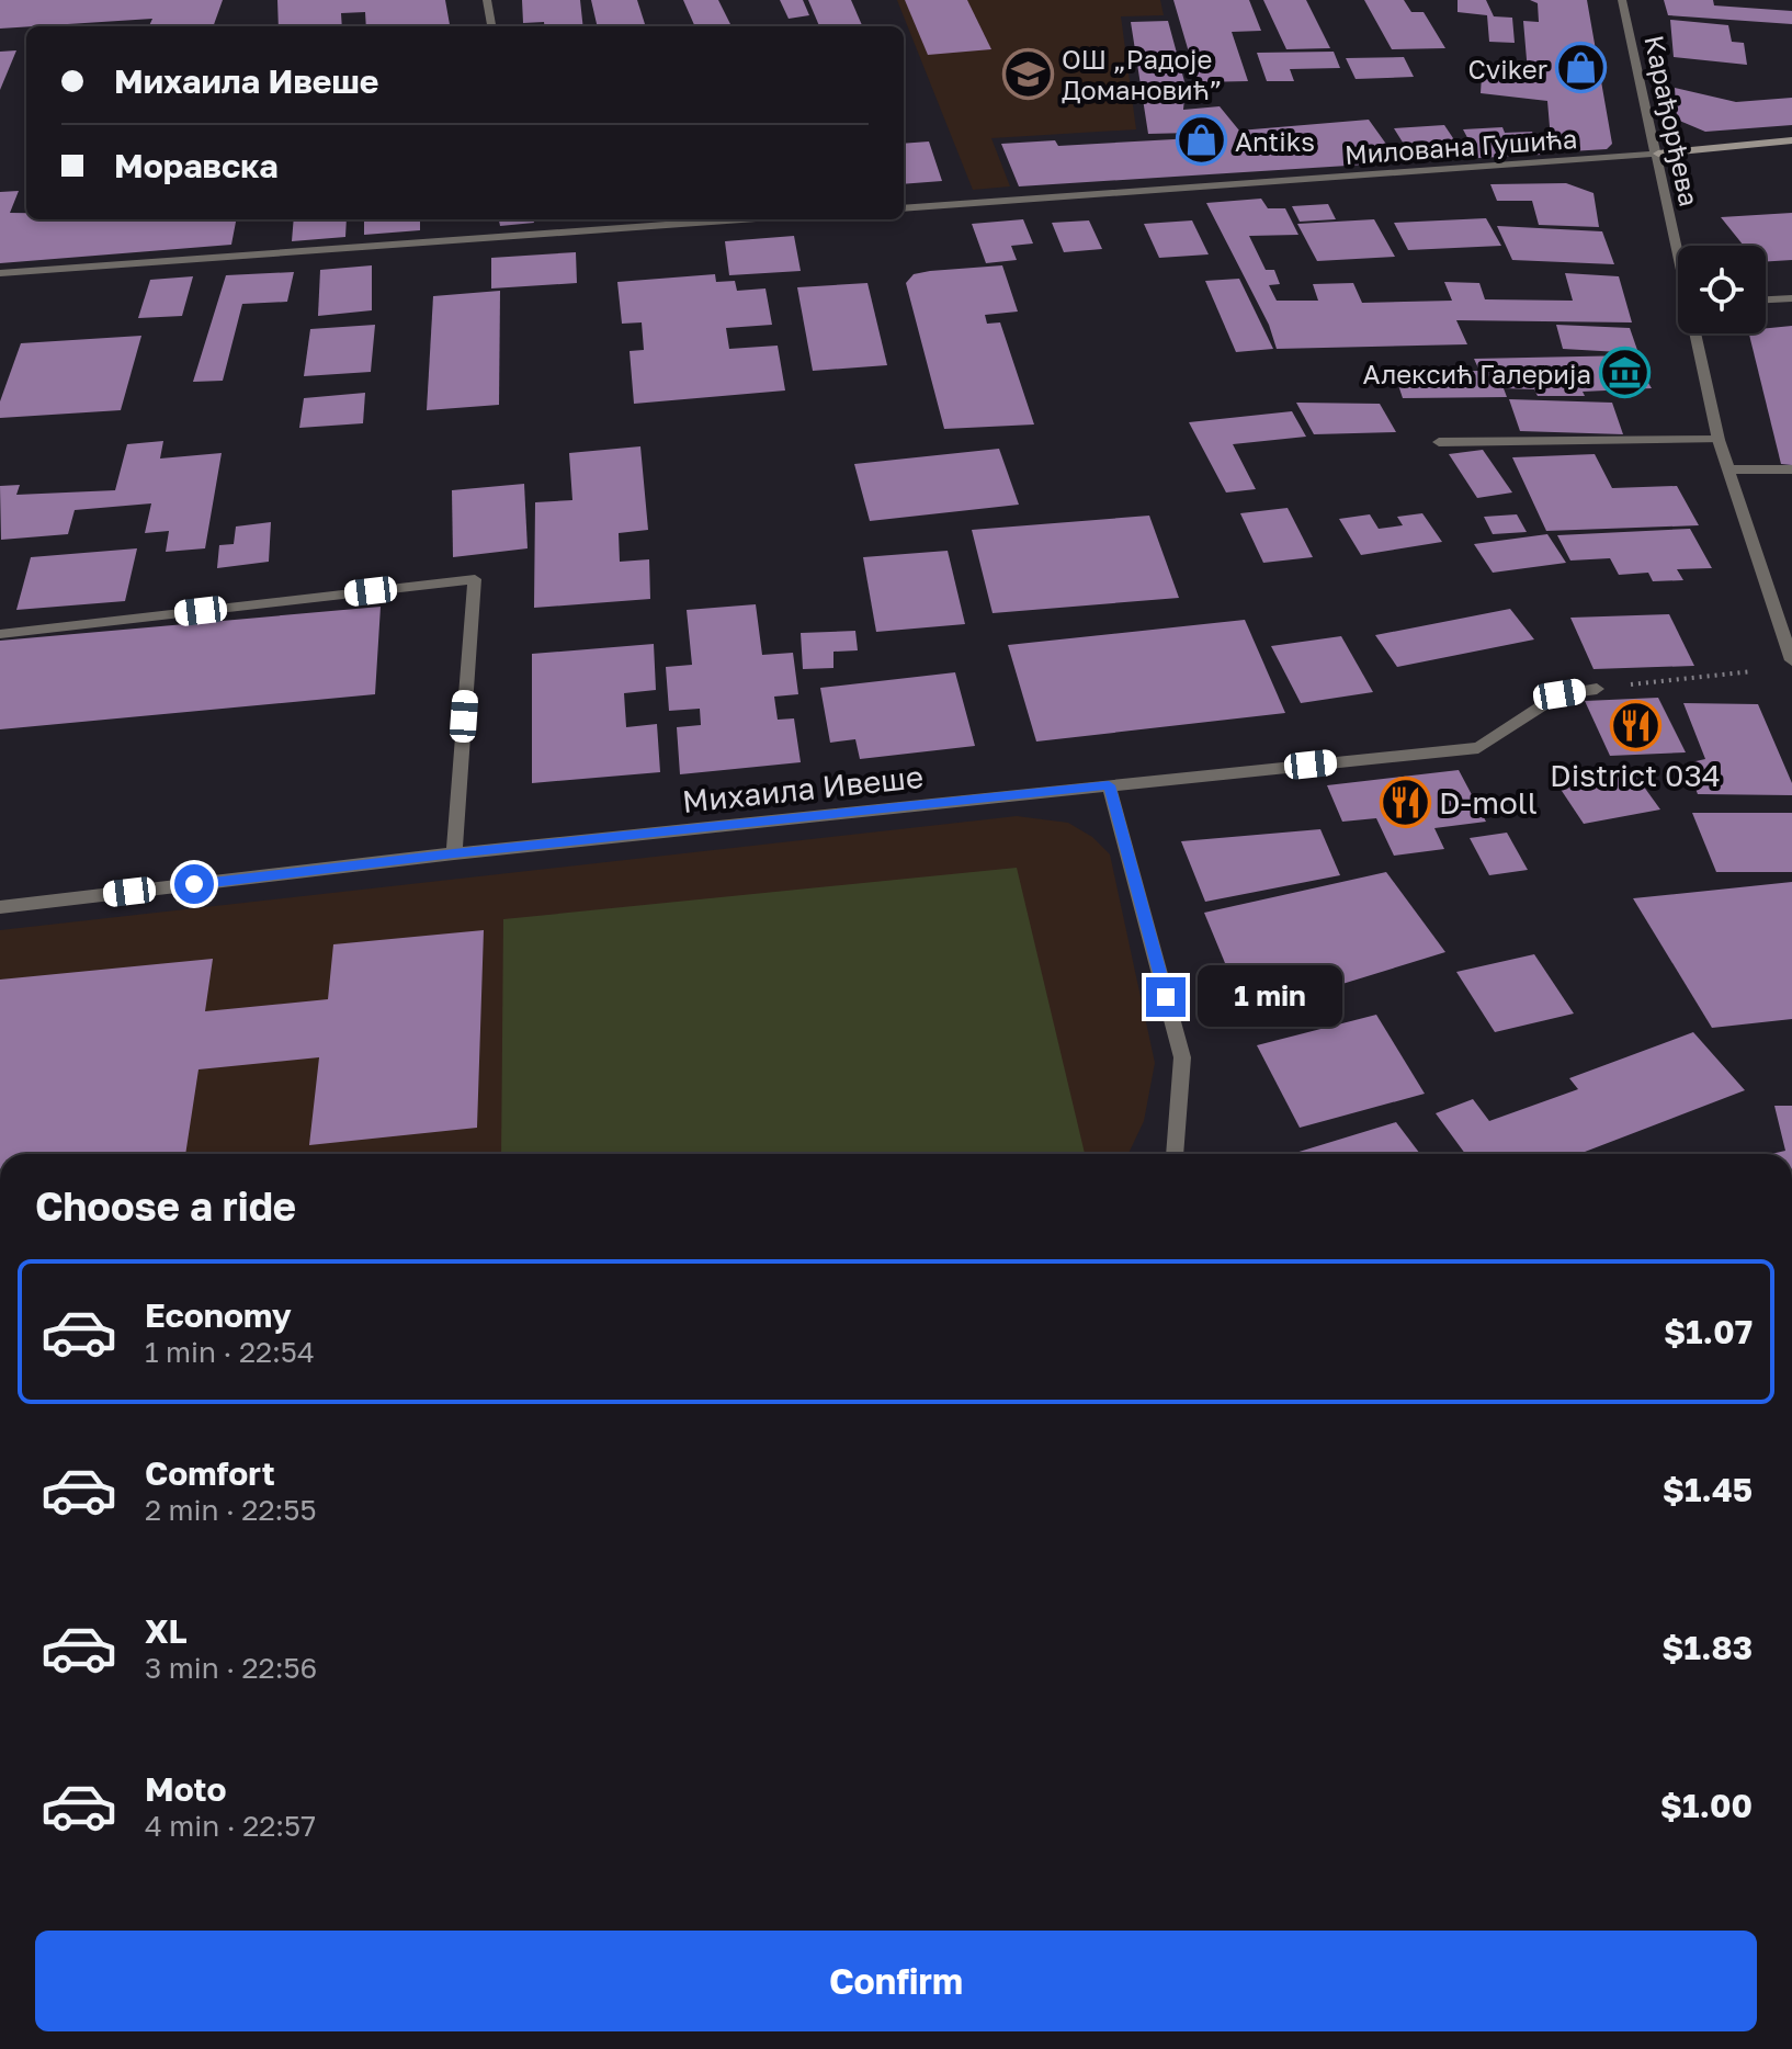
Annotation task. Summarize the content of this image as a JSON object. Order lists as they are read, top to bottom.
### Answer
{
  "streets": {
    "street": ["Карађорђева", "Милована Гушића", "Михаила Ивеше"]
  },
  "crossings": [
    ["Карађорђева", "Милована Гушића"]
  ],
  "places": {
    "shop": ["Cviker", "Antiks"],
    "school or university": ["ОШ „Радоје Домановић”"],
    "museum": ["Алексић Галерија"],
    "restaurant": ["District 034", "D-moll"]
  },
  "page": {
    "banner": ["Михаила Ивеше", "Моравска"],
    "bubble": "1 min",
    "heading": "Choose a ride",
    "list": [
      {
        "name": "Economy",
        "note": "1 min · 22:54",
        "value": "$1.07"
      },
      {
        "name": "Comfort",
        "note": "2 min · 22:55",
        "value": "$1.45"
      },
      {
        "name": "XL",
        "note": "3 min · 22:56",
        "value": "$1.83"
      },
      {
        "name": "Moto",
        "note": "4 min · 22:57",
        "value": "$1.00"
      }
    ],
    "buttons": "Confirm"
  }
}
